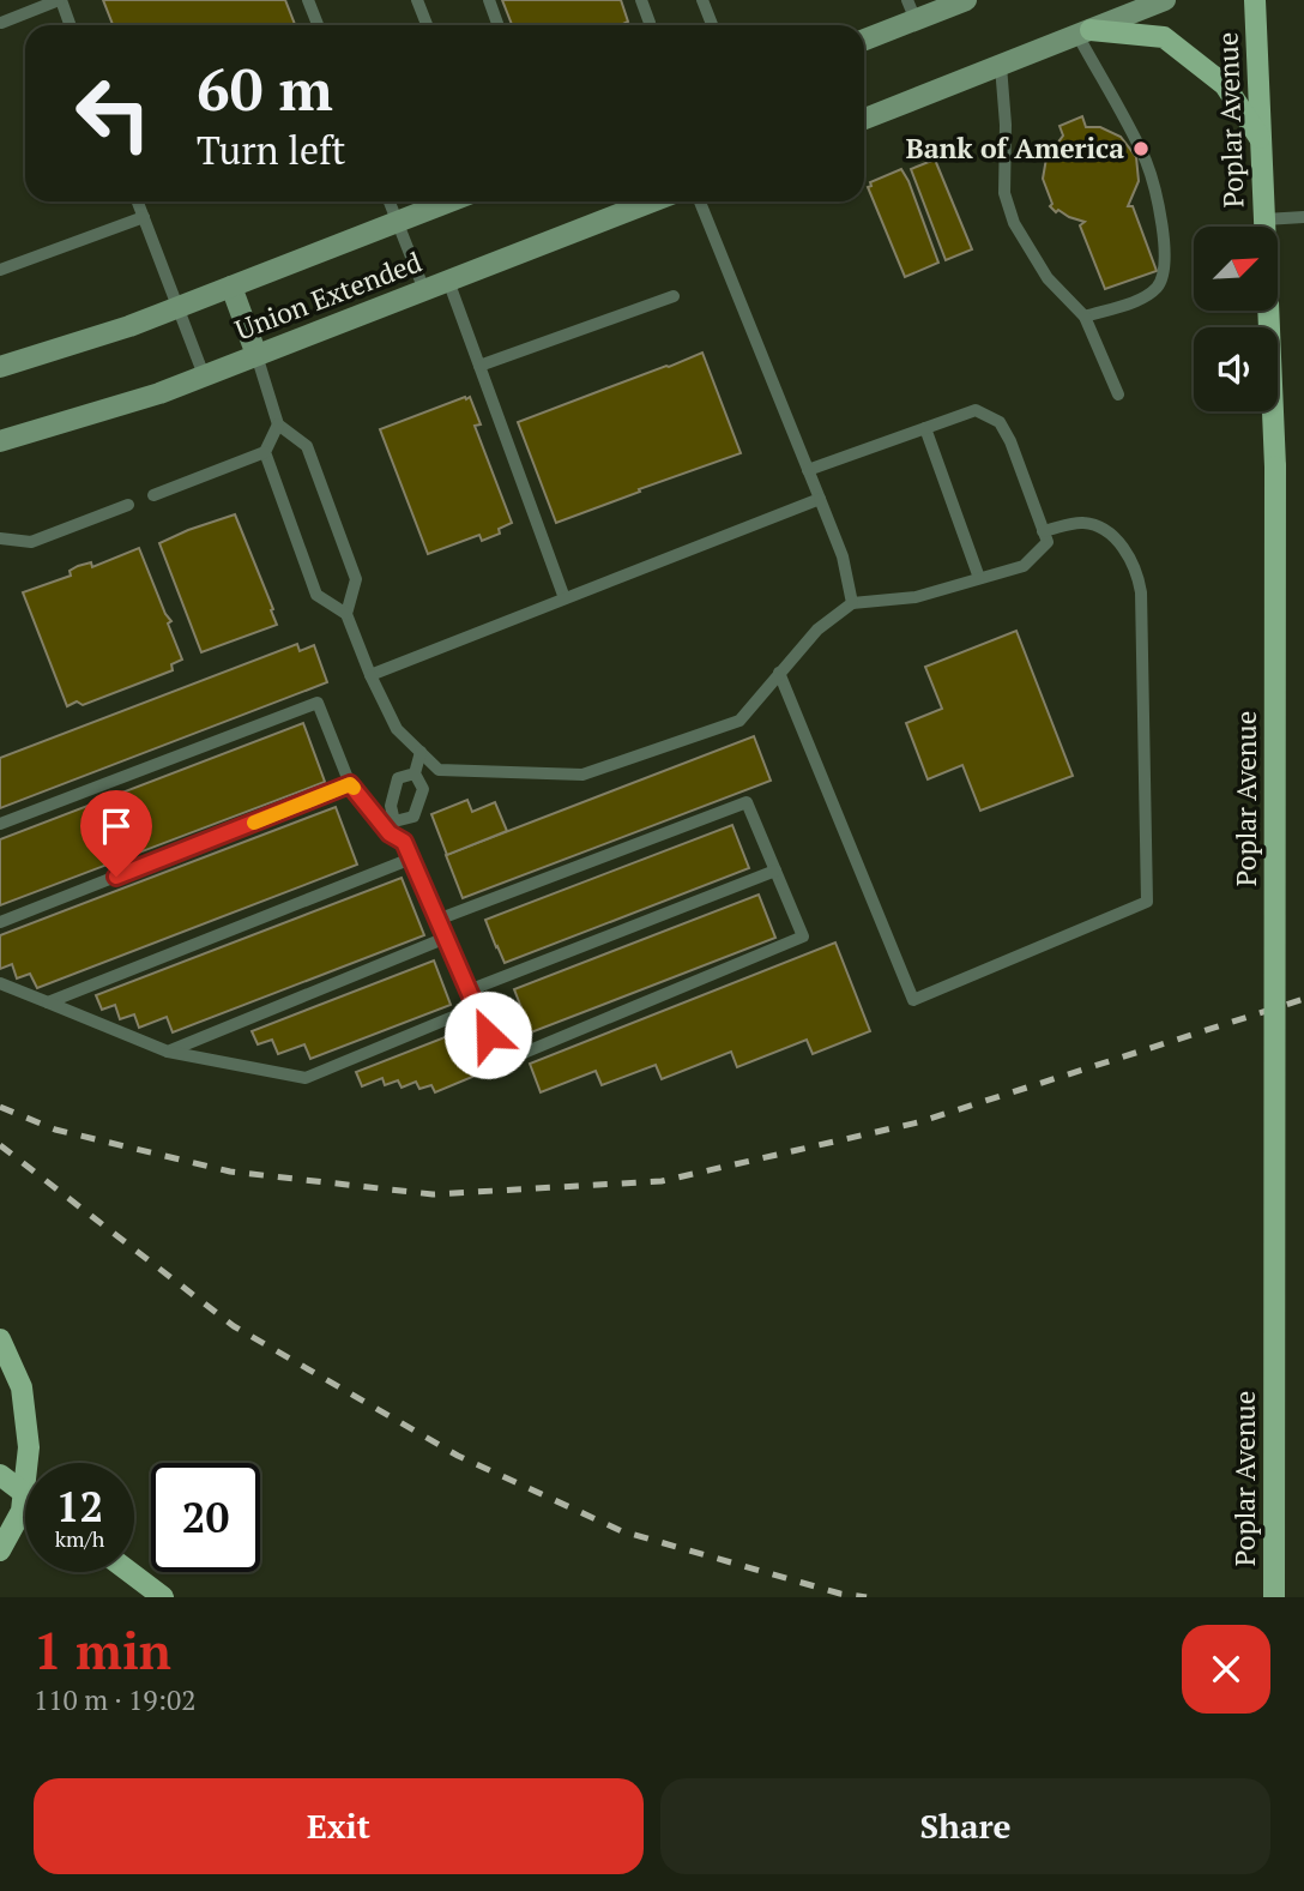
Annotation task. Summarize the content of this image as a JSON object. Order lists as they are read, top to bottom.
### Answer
{
  "streets": {
    "main road": ["Poplar Avenue"],
    "street": ["Union Extended"]
  },
  "places": ["Bank of America"],
  "north": "top right",
  "page": {
    "turn": ["60 m", "Turn left"],
    "speed": "12 km/h",
    "limit": "20",
    "heading": ["1 min", "110 m · 19:02"],
    "buttons": ["Exit", "Share"]
  }
}
